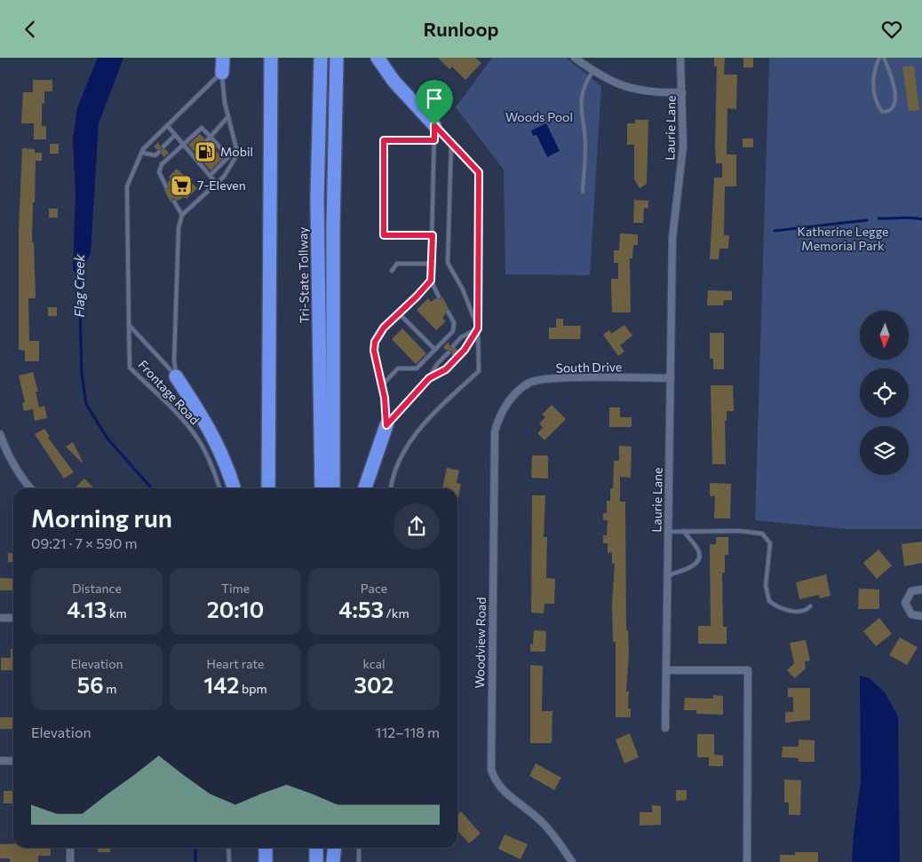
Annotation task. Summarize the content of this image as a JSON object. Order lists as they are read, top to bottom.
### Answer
{
  "streets": {
    "highway": ["Tri-State Tollway"],
    "street": ["Laurie Lane", "South Drive", "Woodview Road"],
    "lane": ["Frontage Road"]
  },
  "crossings": [
    ["Laurie Lane", "South Drive"],
    ["South Drive", "Woodview Road"]
  ],
  "water": ["Flag Creek"],
  "parks": ["Woods Pool", "Katherine Legge Memorial Park"],
  "places": {
    "fuel station": ["Mobil"],
    "supermarket": ["7-Eleven"]
  },
  "north": "bottom",
  "page": {
    "header": "Runloop",
    "heading": ["Morning run", "09:21 · 7 × 590 m"],
    "stats": [
      ["Distance", "4.13 km"],
      ["Time", "20:10"],
      ["Pace", "4:53 /km"],
      ["Elevation", "56 m"],
      ["Heart rate", "142 bpm"],
      ["kcal", "302"]
    ],
    "chart": ["Elevation", "112–118 m"]
  }
}
